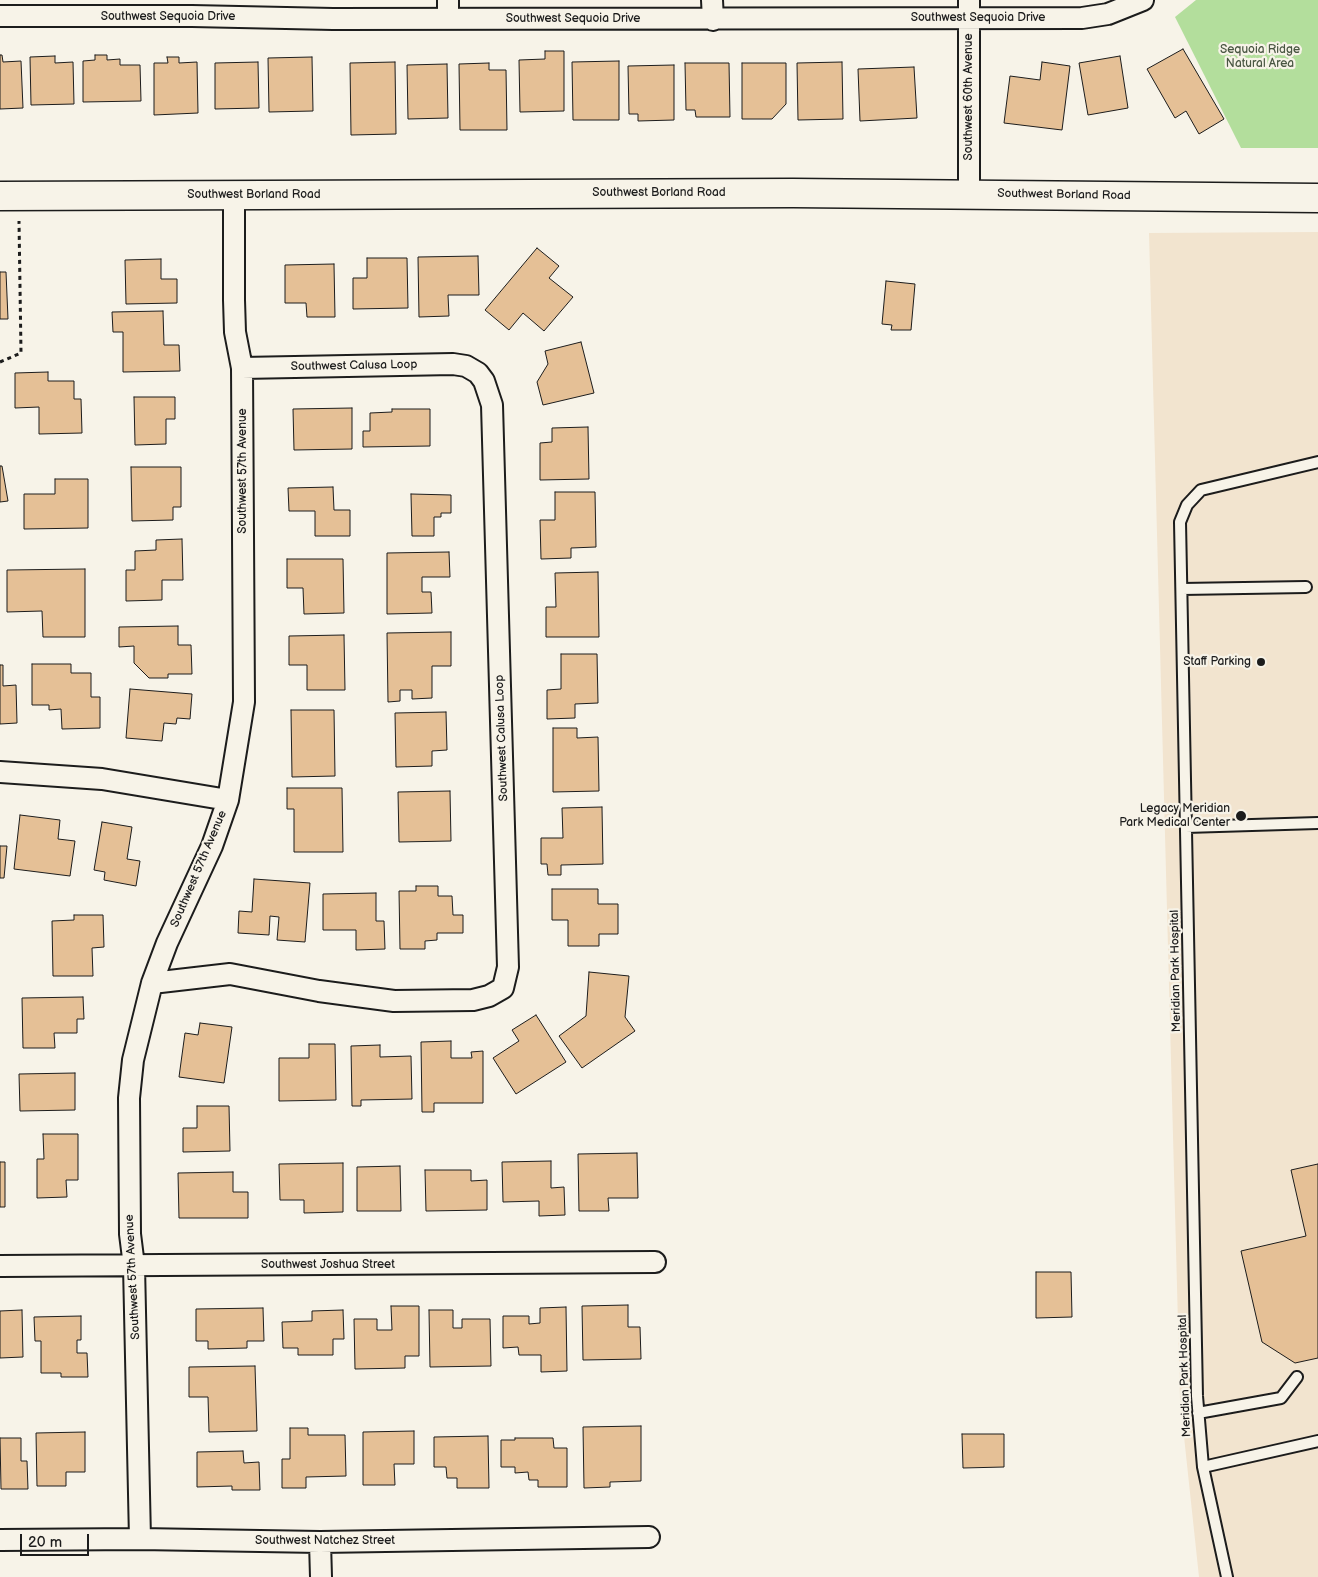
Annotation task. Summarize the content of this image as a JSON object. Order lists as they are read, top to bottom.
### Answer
{
  "streets": {
    "main road": ["Southwest Borland Road"],
    "street": [
      "Southwest Sequoia Drive",
      "Southwest 60th Avenue",
      "Southwest Calusa Loop",
      "Southwest 57th Avenue",
      "Southwest Joshua Street",
      "Southwest Natchez Street"
    ],
    "lane": ["Meridian Park Hospital"]
  },
  "crossings": [
    ["Southwest Sequoia Drive", "Southwest 60th Avenue"],
    ["Southwest 60th Avenue", "Southwest Borland Road"],
    ["Southwest Borland Road", "Southwest 57th Avenue"],
    ["Southwest Calusa Loop", "Southwest 57th Avenue"],
    ["Southwest 57th Avenue", "Southwest Joshua Street"],
    ["Southwest 57th Avenue", "Southwest Natchez Street"]
  ],
  "parks": ["Sequoia Ridge Natural Area"],
  "places": ["Staff Parking", "Legacy Meridian Park Medical Center"],
  "scale_bar": "20 m"
}
